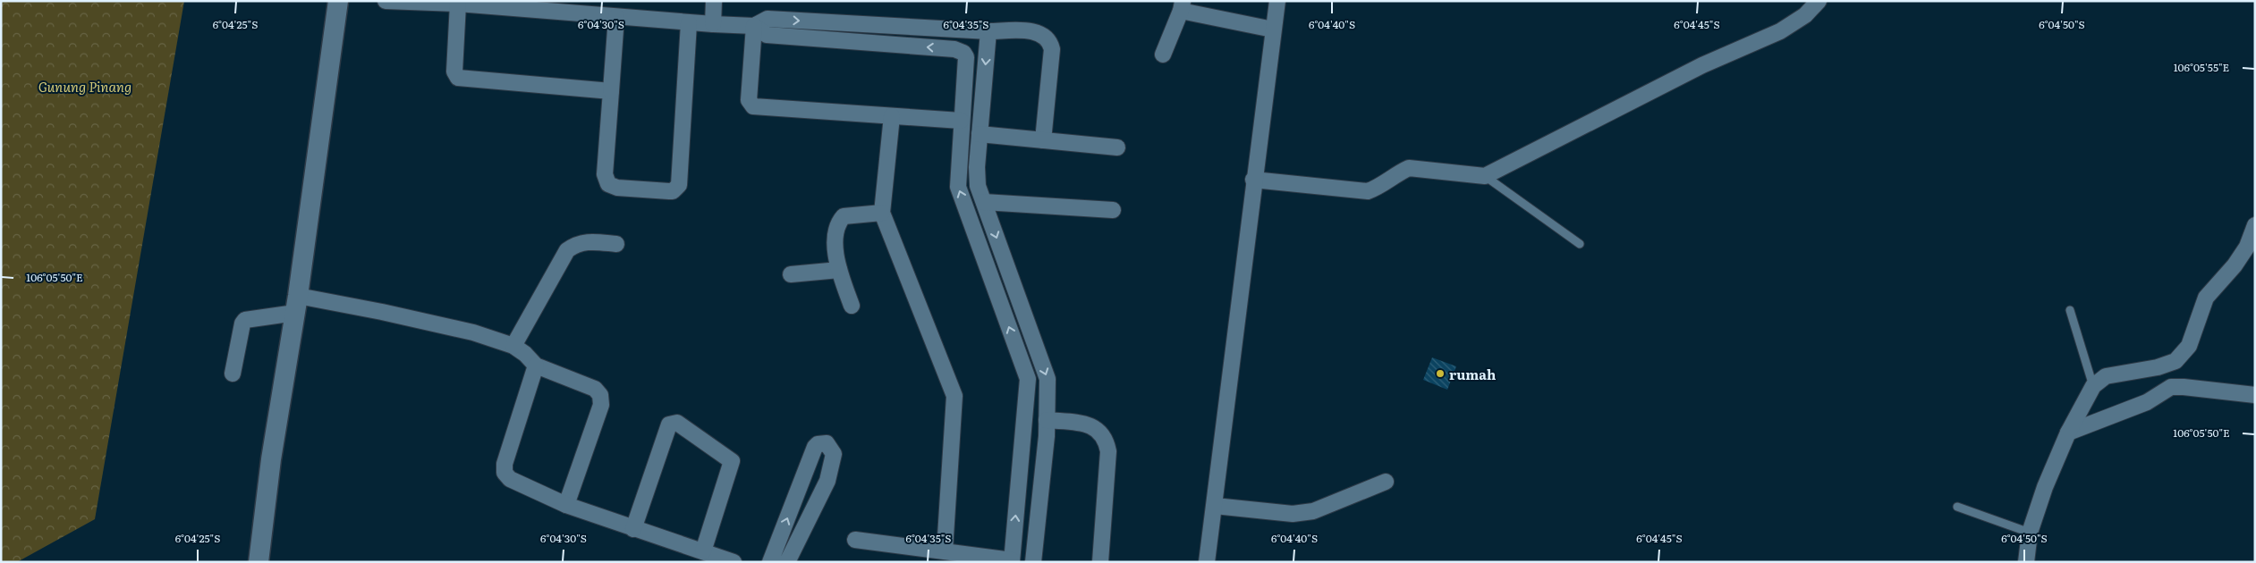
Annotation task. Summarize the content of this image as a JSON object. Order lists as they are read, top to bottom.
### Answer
{
  "parks": ["Gunung Pinang"],
  "places": ["rumah"],
  "coordinates": [
    "6°04'25\"S",
    "6°04'30\"S",
    "6°04'35\"S",
    "6°04'40\"S",
    "6°04'45\"S",
    "6°04'50\"S",
    "106°05'55\"E",
    "106°05'50\"E"
  ]
}
